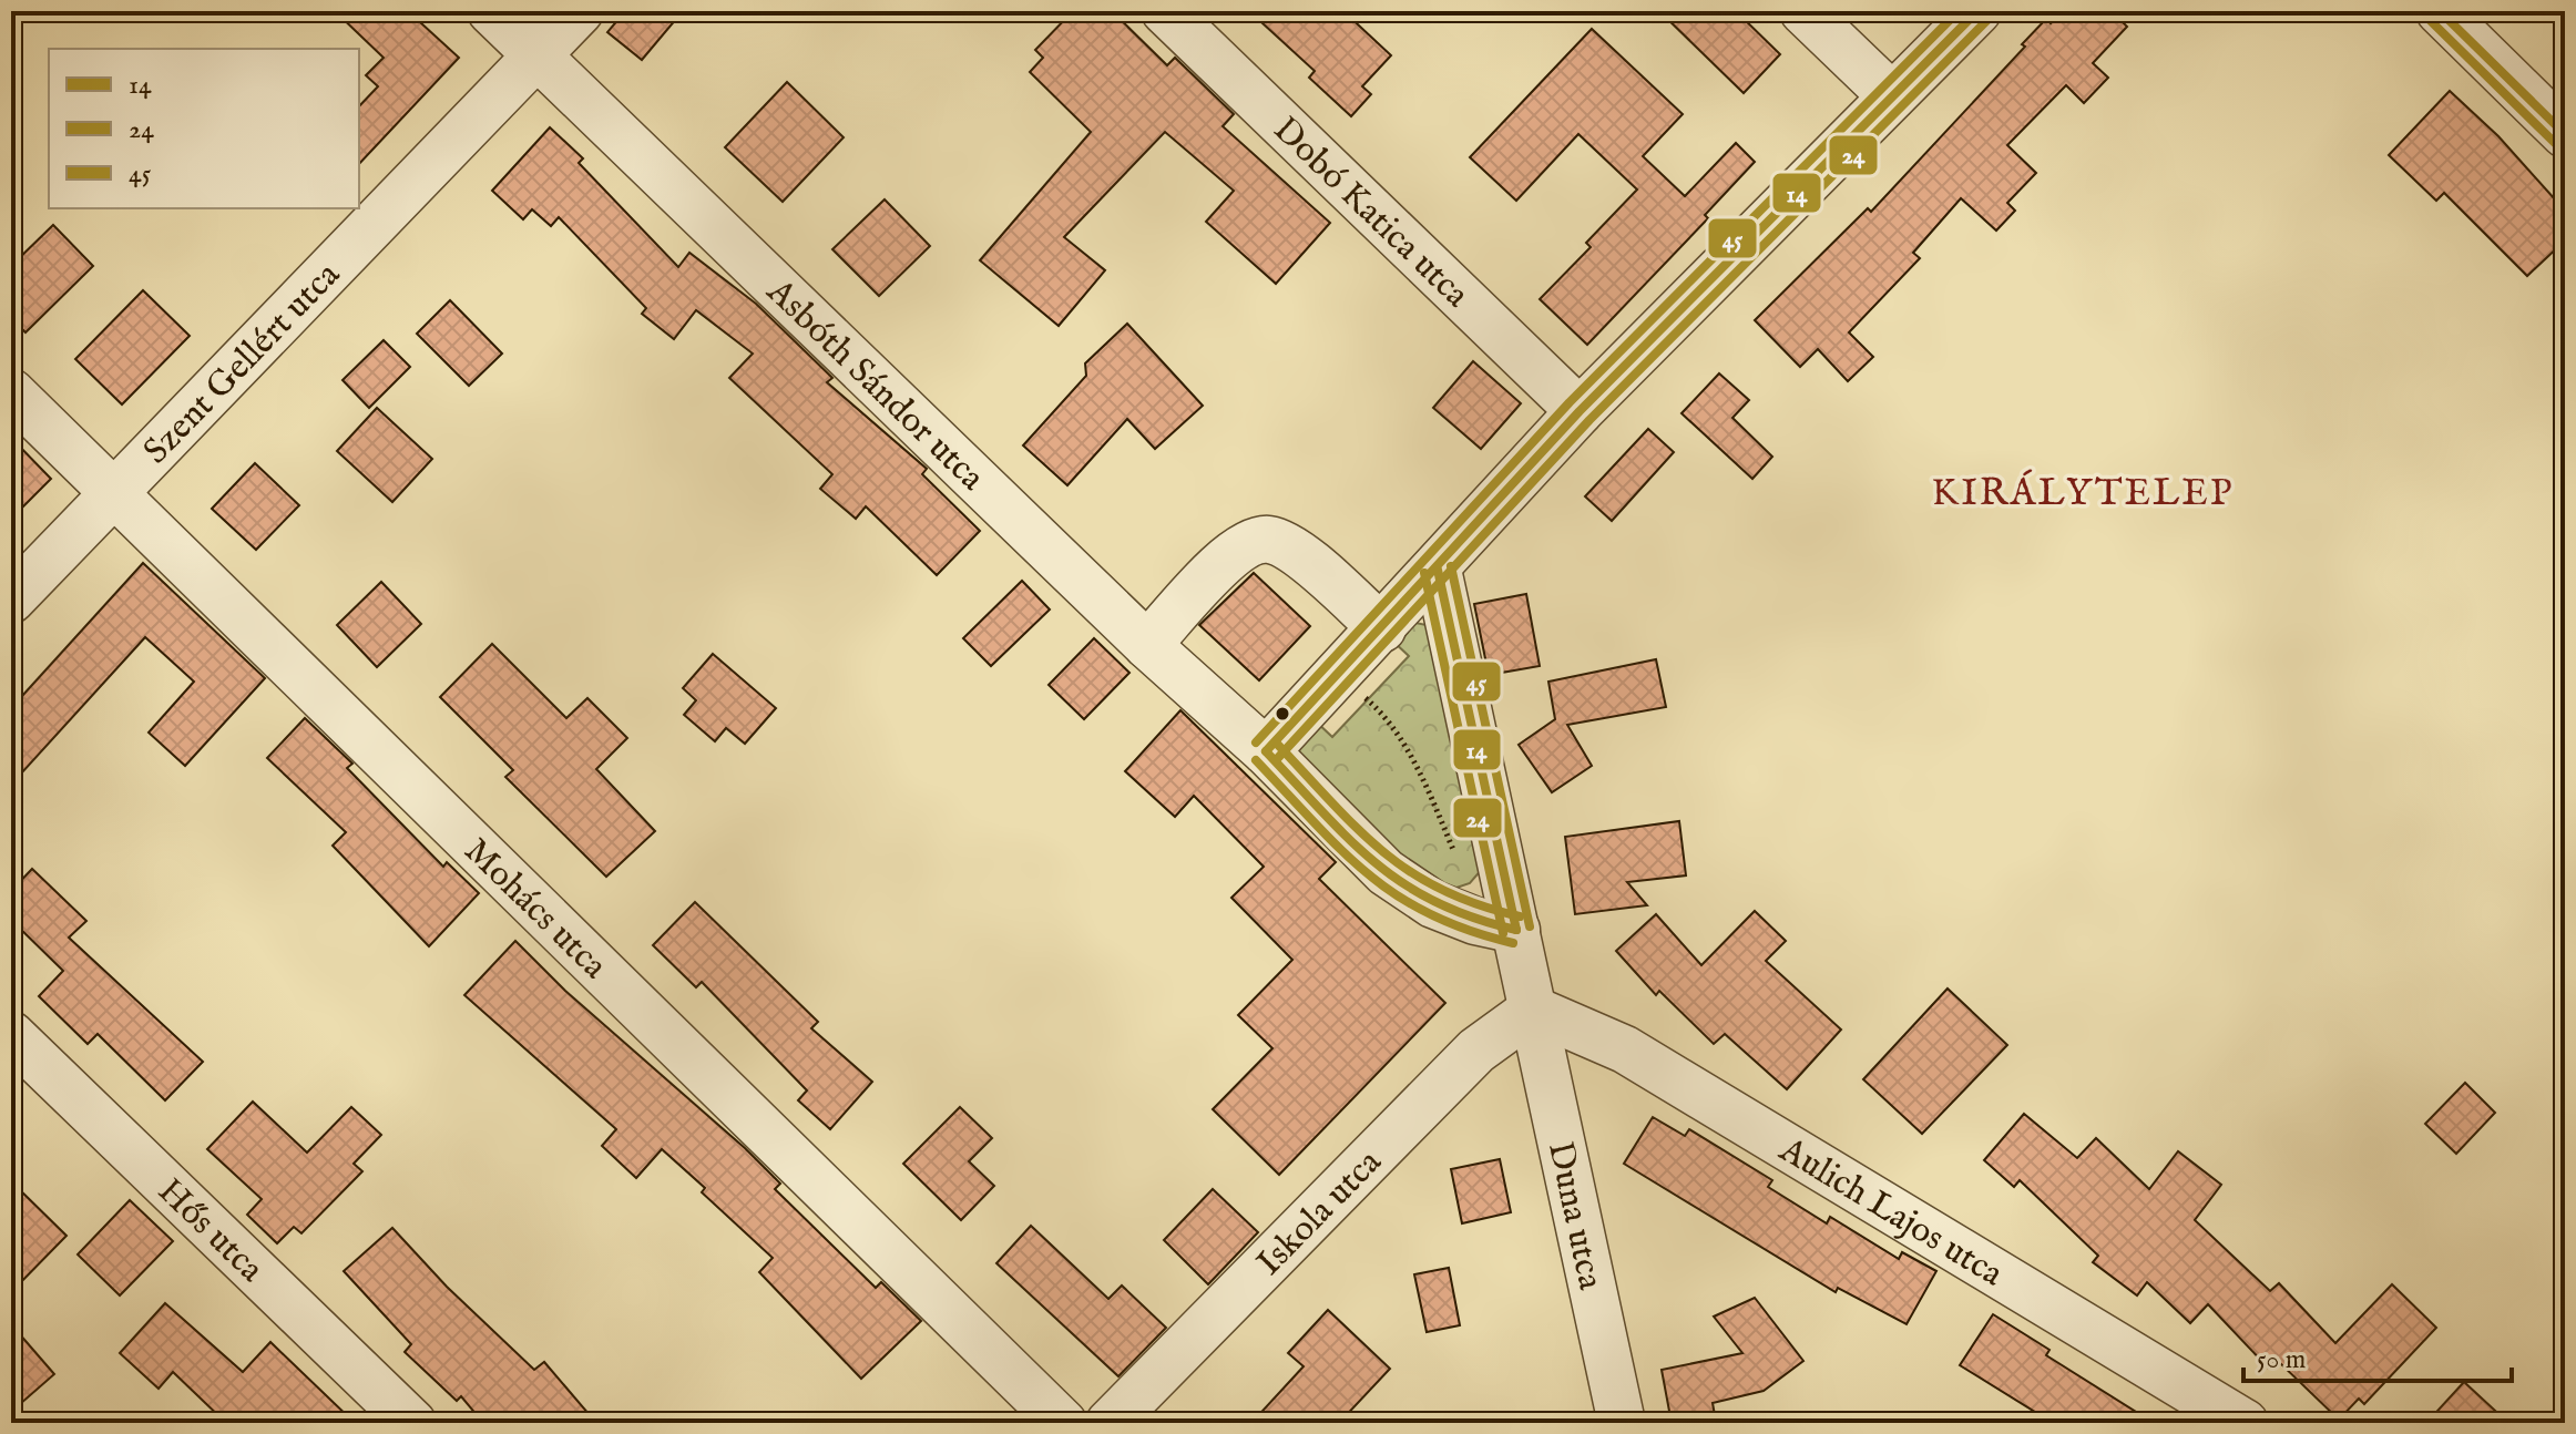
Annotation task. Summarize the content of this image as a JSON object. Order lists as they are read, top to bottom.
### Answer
{
  "streets": {
    "street": [
      "Dobó Katica utca",
      "Szent Gellért utca",
      "Asbóth Sándor utca",
      "Mohács utca",
      "Aulich Lajos utca",
      "Iskola utca",
      "Duna utca",
      "Hős utca"
    ]
  },
  "crossings": [
    ["Szent Gellért utca", "Asbóth Sándor utca"],
    ["Szent Gellért utca", "Mohács utca"],
    ["Asbóth Sándor utca", "Duna utca"],
    ["Aulich Lajos utca", "Iskola utca"],
    ["Aulich Lajos utca", "Duna utca"],
    ["Iskola utca", "Duna utca"]
  ],
  "districts": ["KIRÁLYTELEP"],
  "lines": ["transit line 14", "transit line 45", "transit line 24"],
  "legend": ["14", "24", "45"],
  "scale_bar": "50 m"
}
